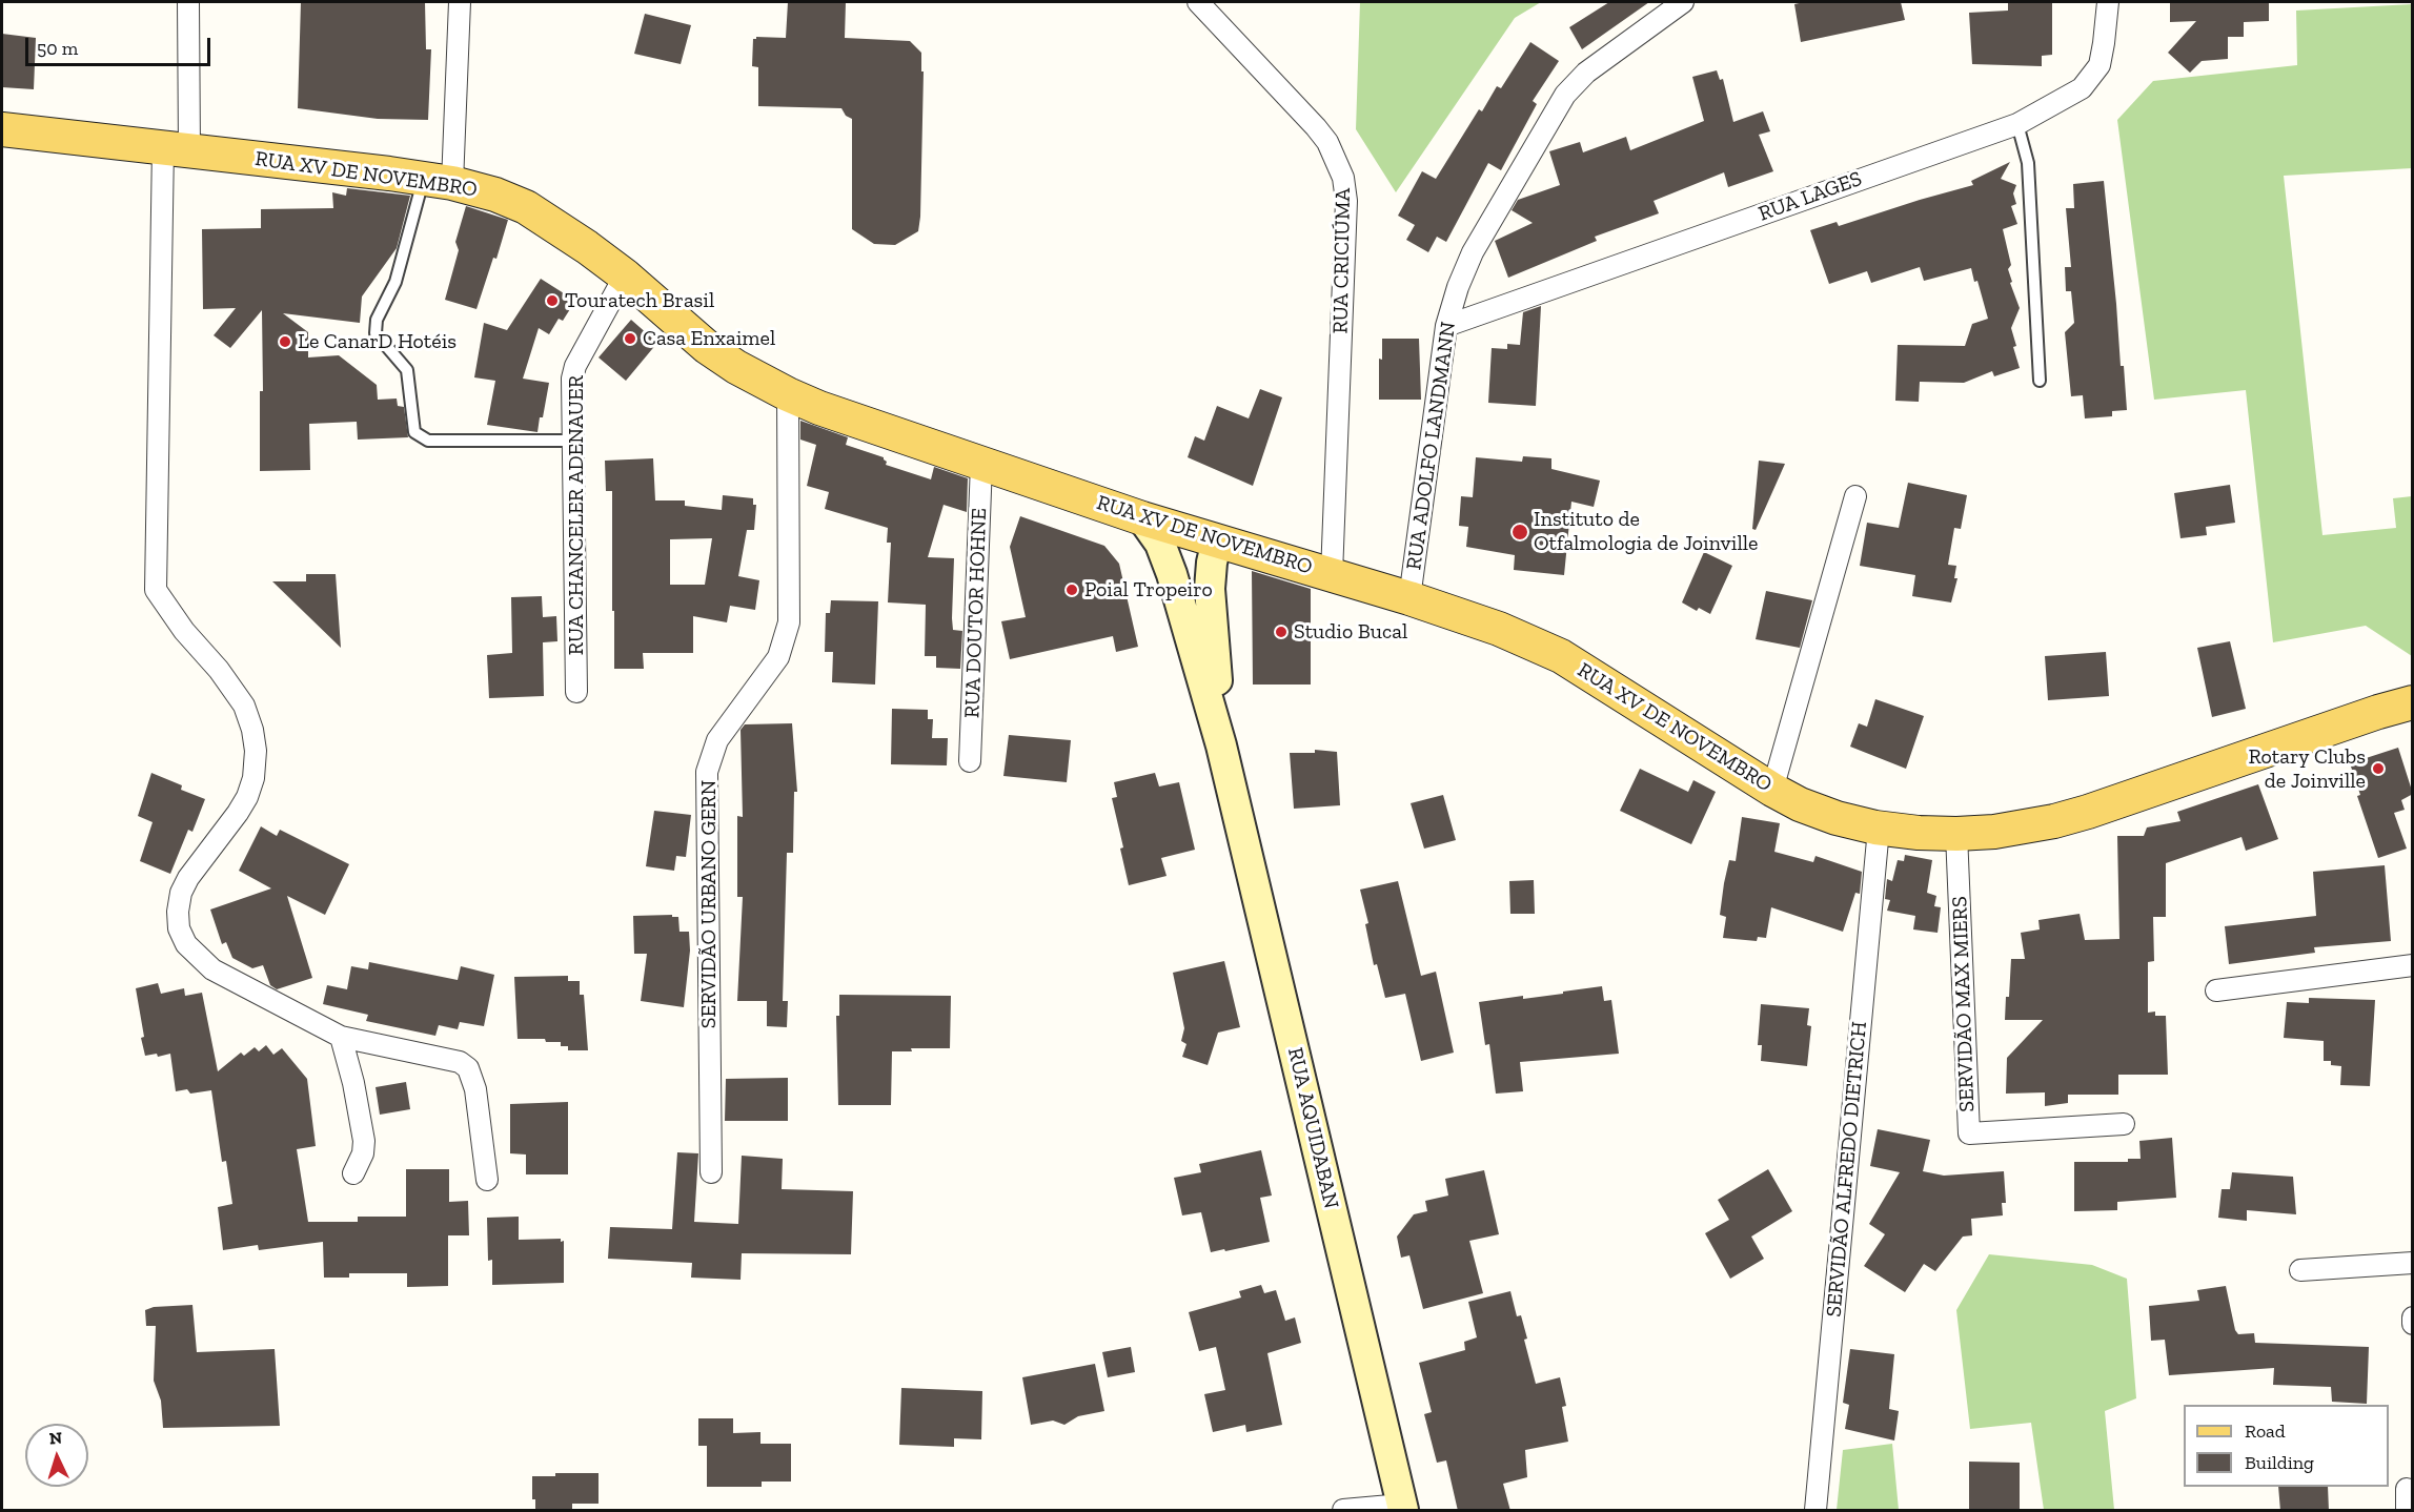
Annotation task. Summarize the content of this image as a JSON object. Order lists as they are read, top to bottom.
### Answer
{
  "streets": {
    "main road": ["RUA XV DE NOVEMBRO"],
    "street": [
      "RUA LAGES",
      "RUA CRICIÚMA",
      "RUA ADOLFO LANDMANN",
      "RUA CHANCELER ADENAUER",
      "RUA DOUTOR HOHNE",
      "SERVIDÃO URBANO GERN",
      "SERVIDÃO MAX MIERS",
      "RUA AQUIDABAN",
      "SERVIDÃO ALFREDO DIETRICH"
    ]
  },
  "crossings": [
    ["RUA XV DE NOVEMBRO", "RUA CRICIÚMA"],
    ["RUA XV DE NOVEMBRO", "RUA ADOLFO LANDMANN"],
    ["RUA XV DE NOVEMBRO", "RUA CHANCELER ADENAUER"],
    ["RUA XV DE NOVEMBRO", "RUA DOUTOR HOHNE"],
    ["RUA XV DE NOVEMBRO", "SERVIDÃO URBANO GERN"],
    ["RUA XV DE NOVEMBRO", "SERVIDÃO MAX MIERS"],
    ["RUA XV DE NOVEMBRO", "RUA AQUIDABAN"],
    ["RUA XV DE NOVEMBRO", "SERVIDÃO ALFREDO DIETRICH"],
    ["RUA LAGES", "RUA ADOLFO LANDMANN"]
  ],
  "places": [
    "Touratech Brasil",
    "Casa Enxaimel",
    "Le CanarD Hotéis",
    "Instituto de Otfalmologia de Joinville",
    "Poial Tropeiro",
    "Studio Bucal",
    "Rotary Clubs de Joinville"
  ],
  "legend": ["Road", "Building"],
  "scale_bar": "50 m",
  "north": "top"
}
